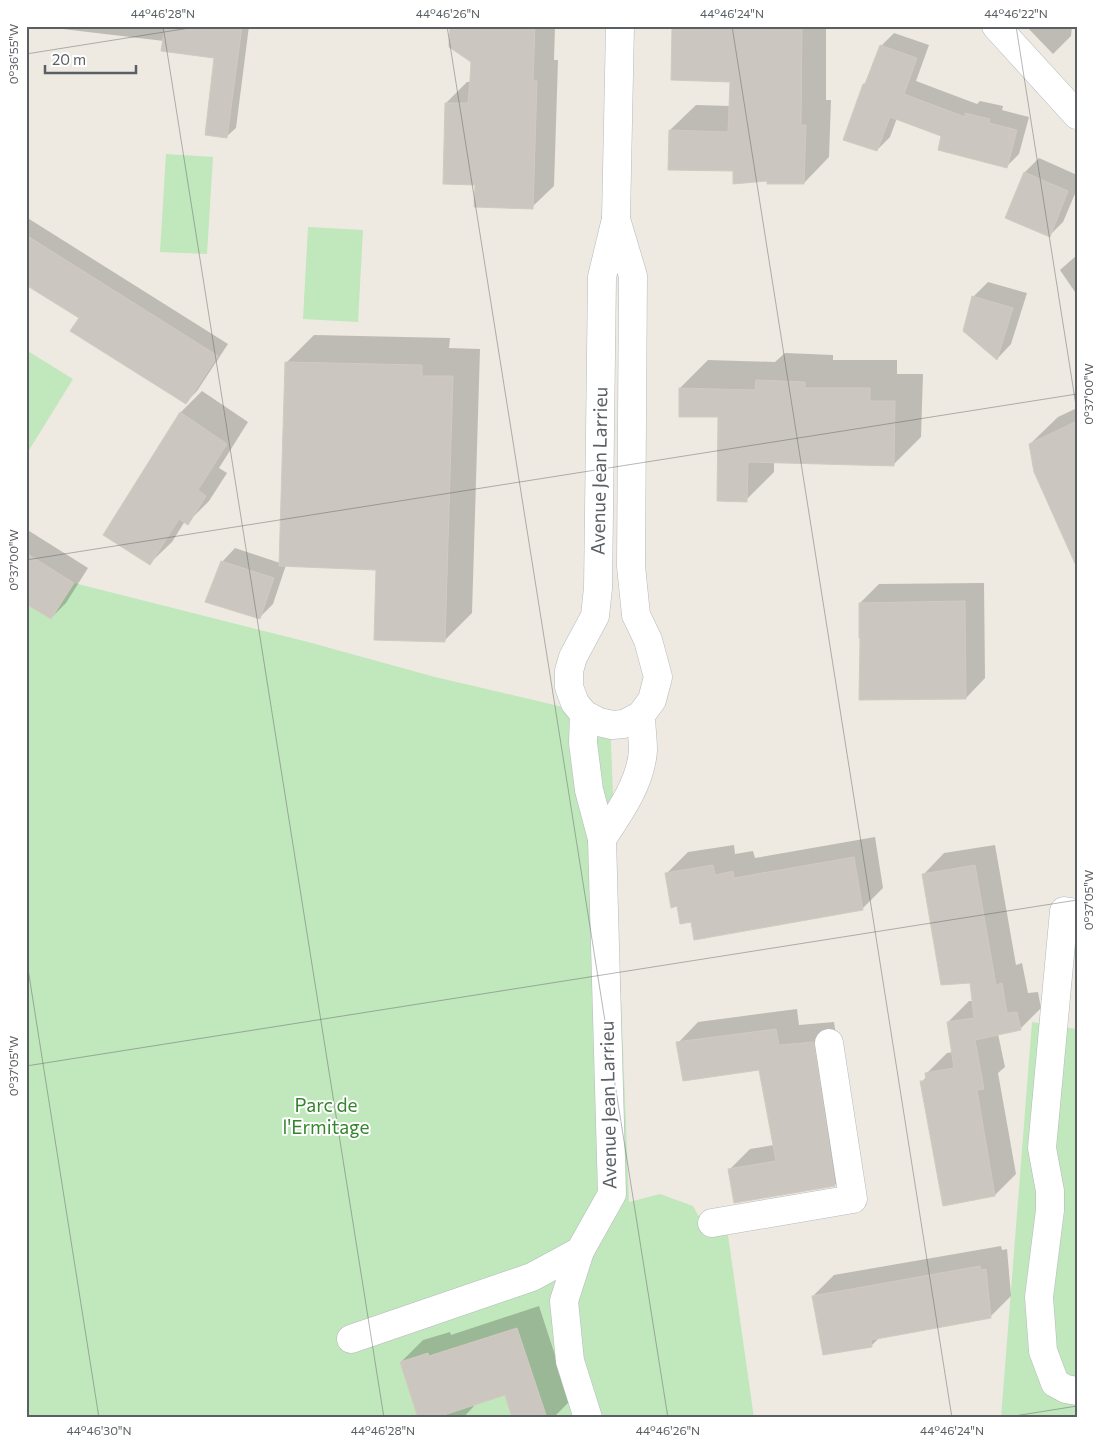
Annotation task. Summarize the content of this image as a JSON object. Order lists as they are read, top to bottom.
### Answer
{
  "streets": {
    "street": ["Avenue Jean Larrieu"]
  },
  "parks": ["Parc de l'Ermitage"],
  "scale_bar": "20 m",
  "coordinates": [
    "44°46'28\"N",
    "44°46'26\"N",
    "44°46'24\"N",
    "44°46'22\"N",
    "0°36'55\"W",
    "0°37'00\"W",
    "0°37'05\"W",
    "44°46'30\"N"
  ]
}
